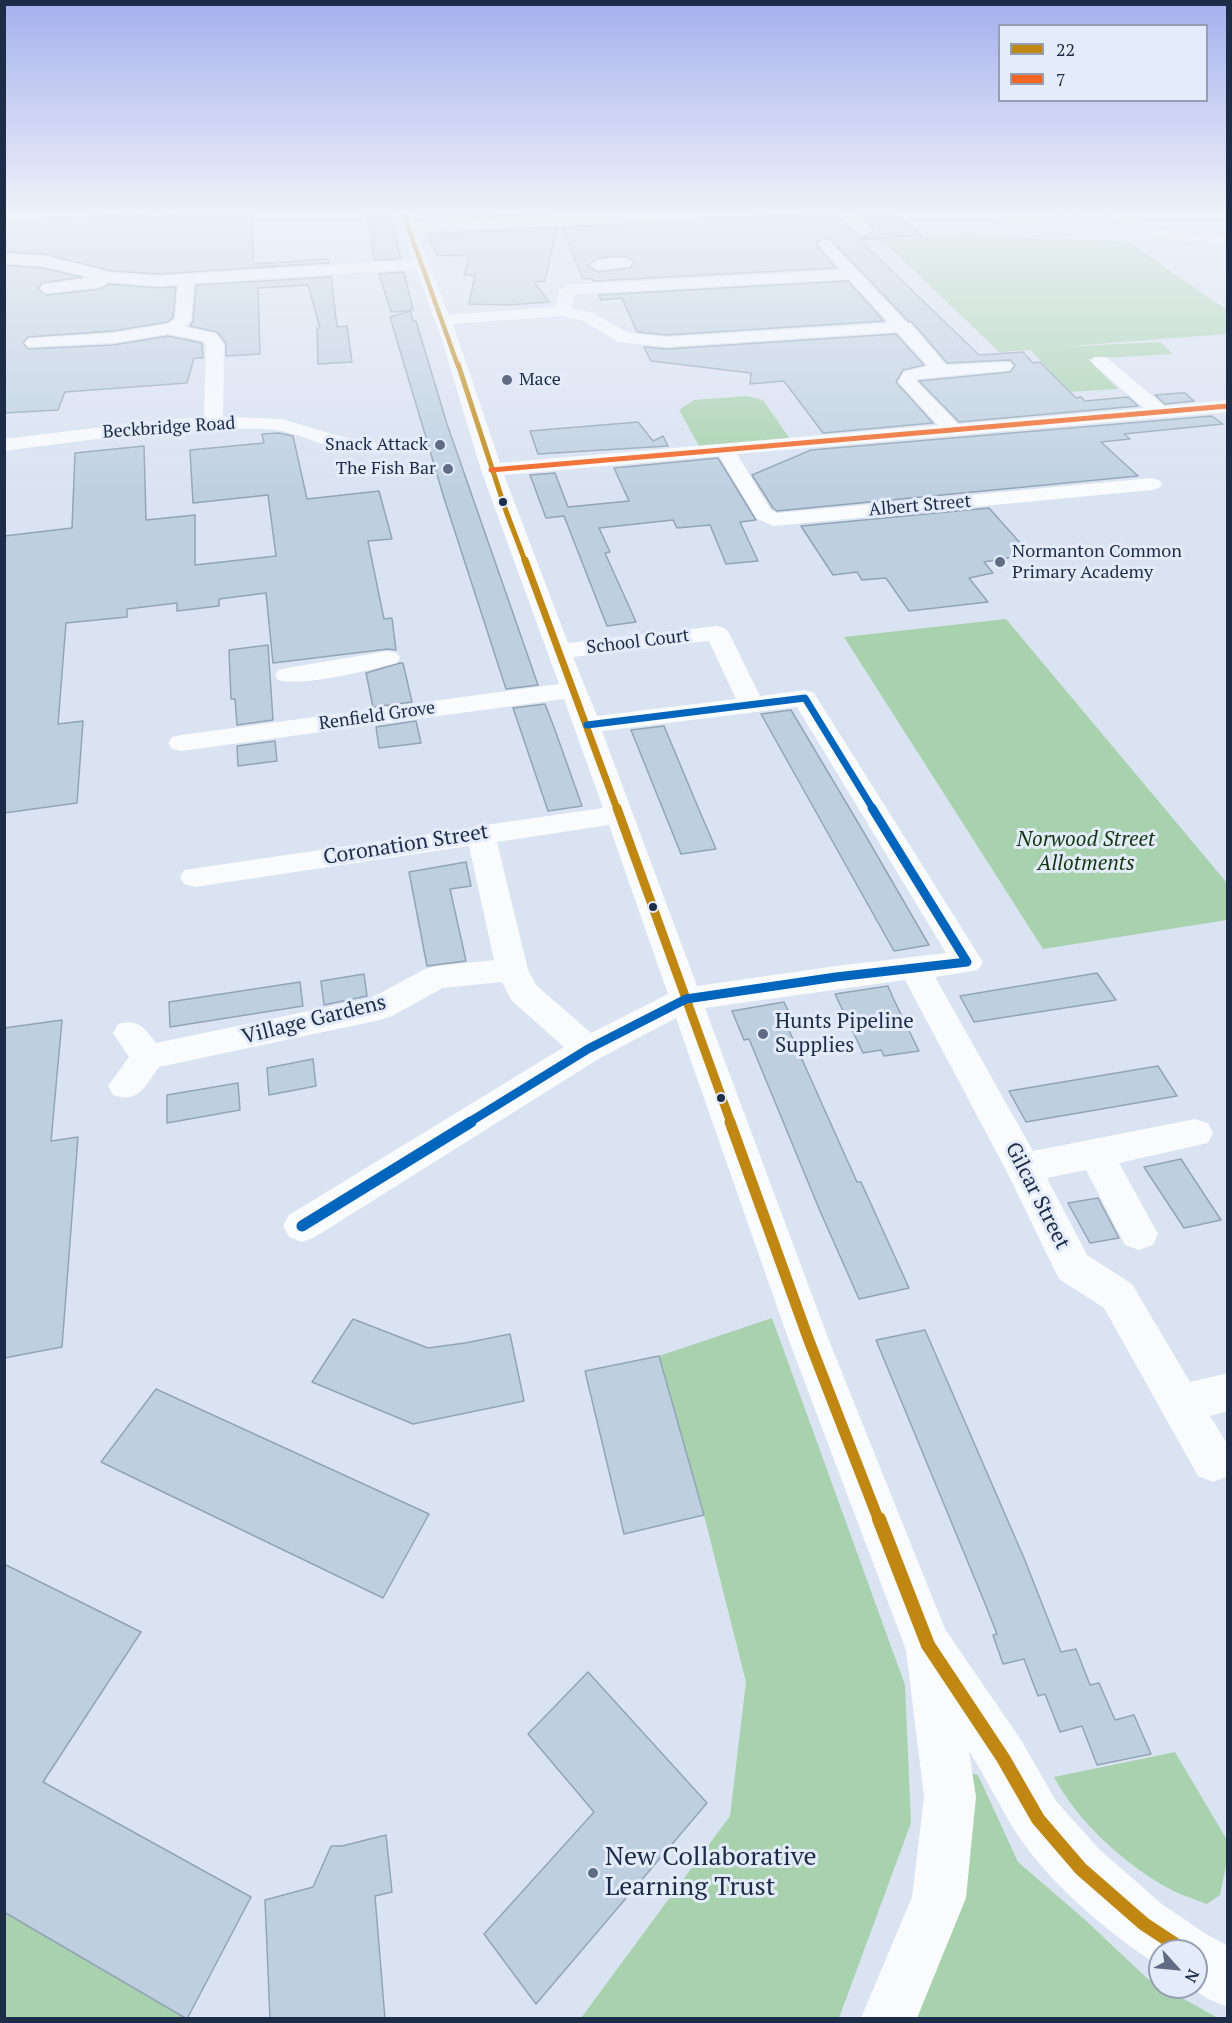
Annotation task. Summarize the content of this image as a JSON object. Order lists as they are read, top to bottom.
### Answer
{
  "streets": {
    "street": [
      "Beckbridge Road",
      "Albert Street",
      "School Court",
      "Renfield Grove",
      "Coronation Street",
      "Village Gardens",
      "Gilcar Street"
    ]
  },
  "parks": ["Norwood Street Allotments"],
  "places": [
    "Mace",
    "Snack Attack",
    "The Fish Bar",
    "Normanton Common Primary Academy",
    "Hunts Pipeline Supplies",
    "New Collaborative Learning Trust"
  ],
  "lines": ["transit line 22", "transit line 7"],
  "legend": ["22", "7"],
  "north": "bottom right"
}
